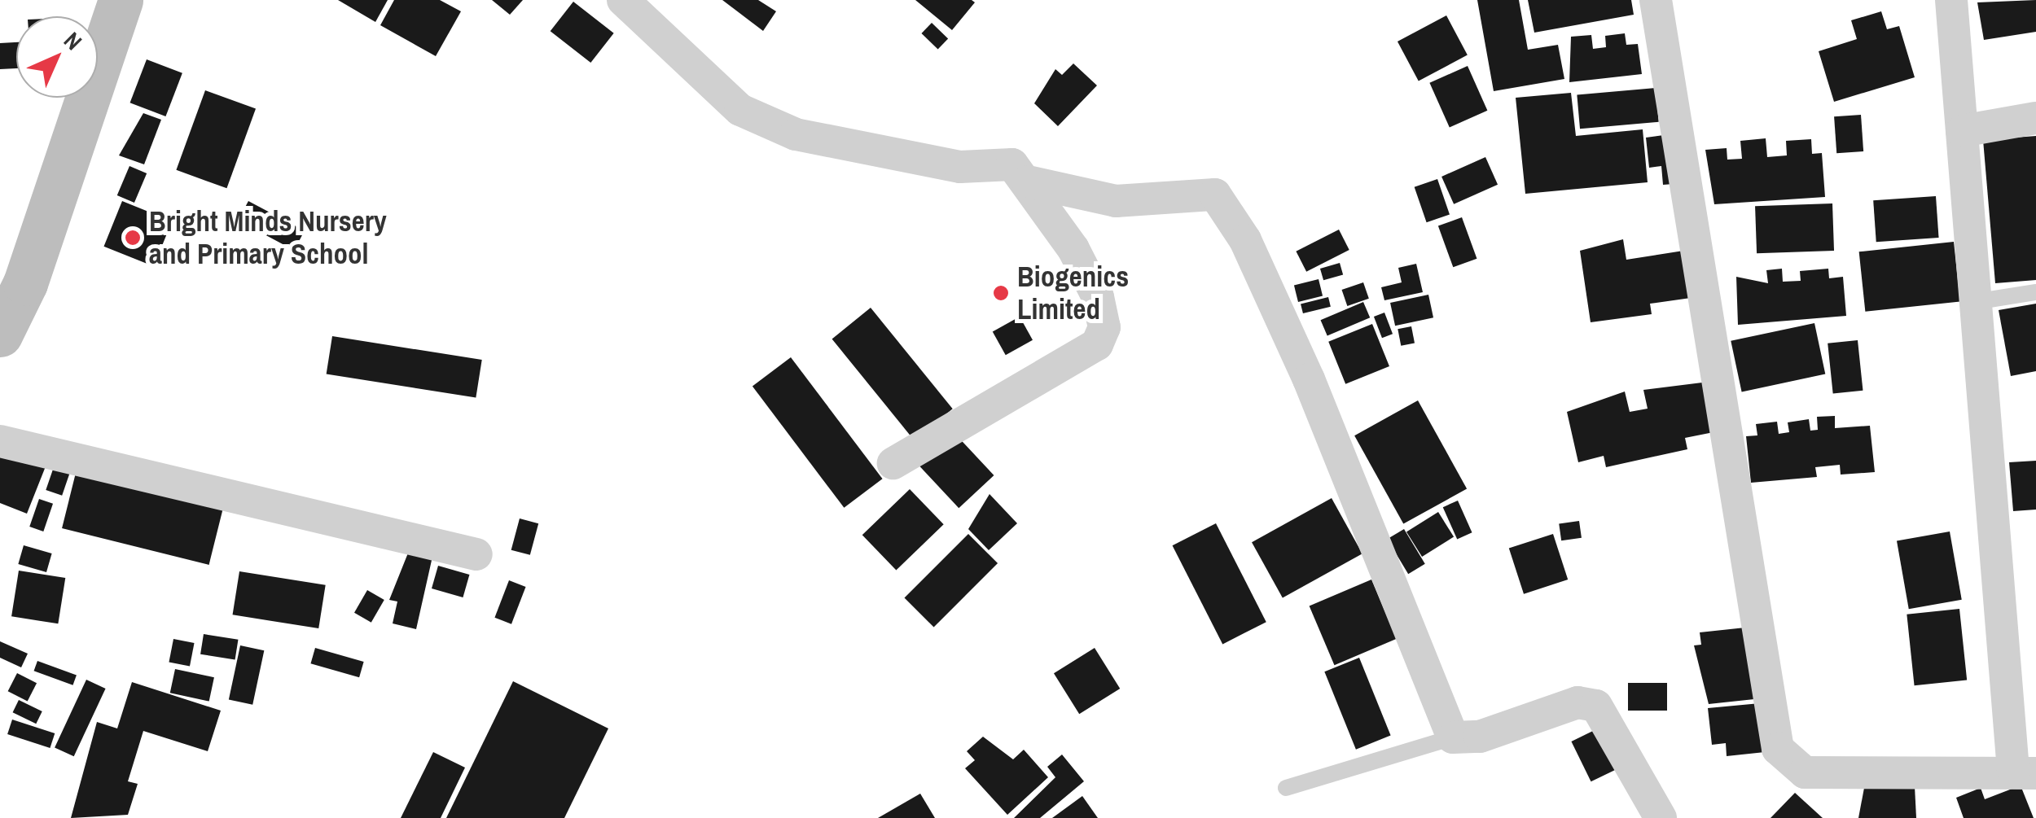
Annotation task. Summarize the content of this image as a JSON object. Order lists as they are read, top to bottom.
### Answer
{
  "places": ["Bright Minds Nursery and Primary School", "Biogenics Limited"],
  "north": "top right"
}
